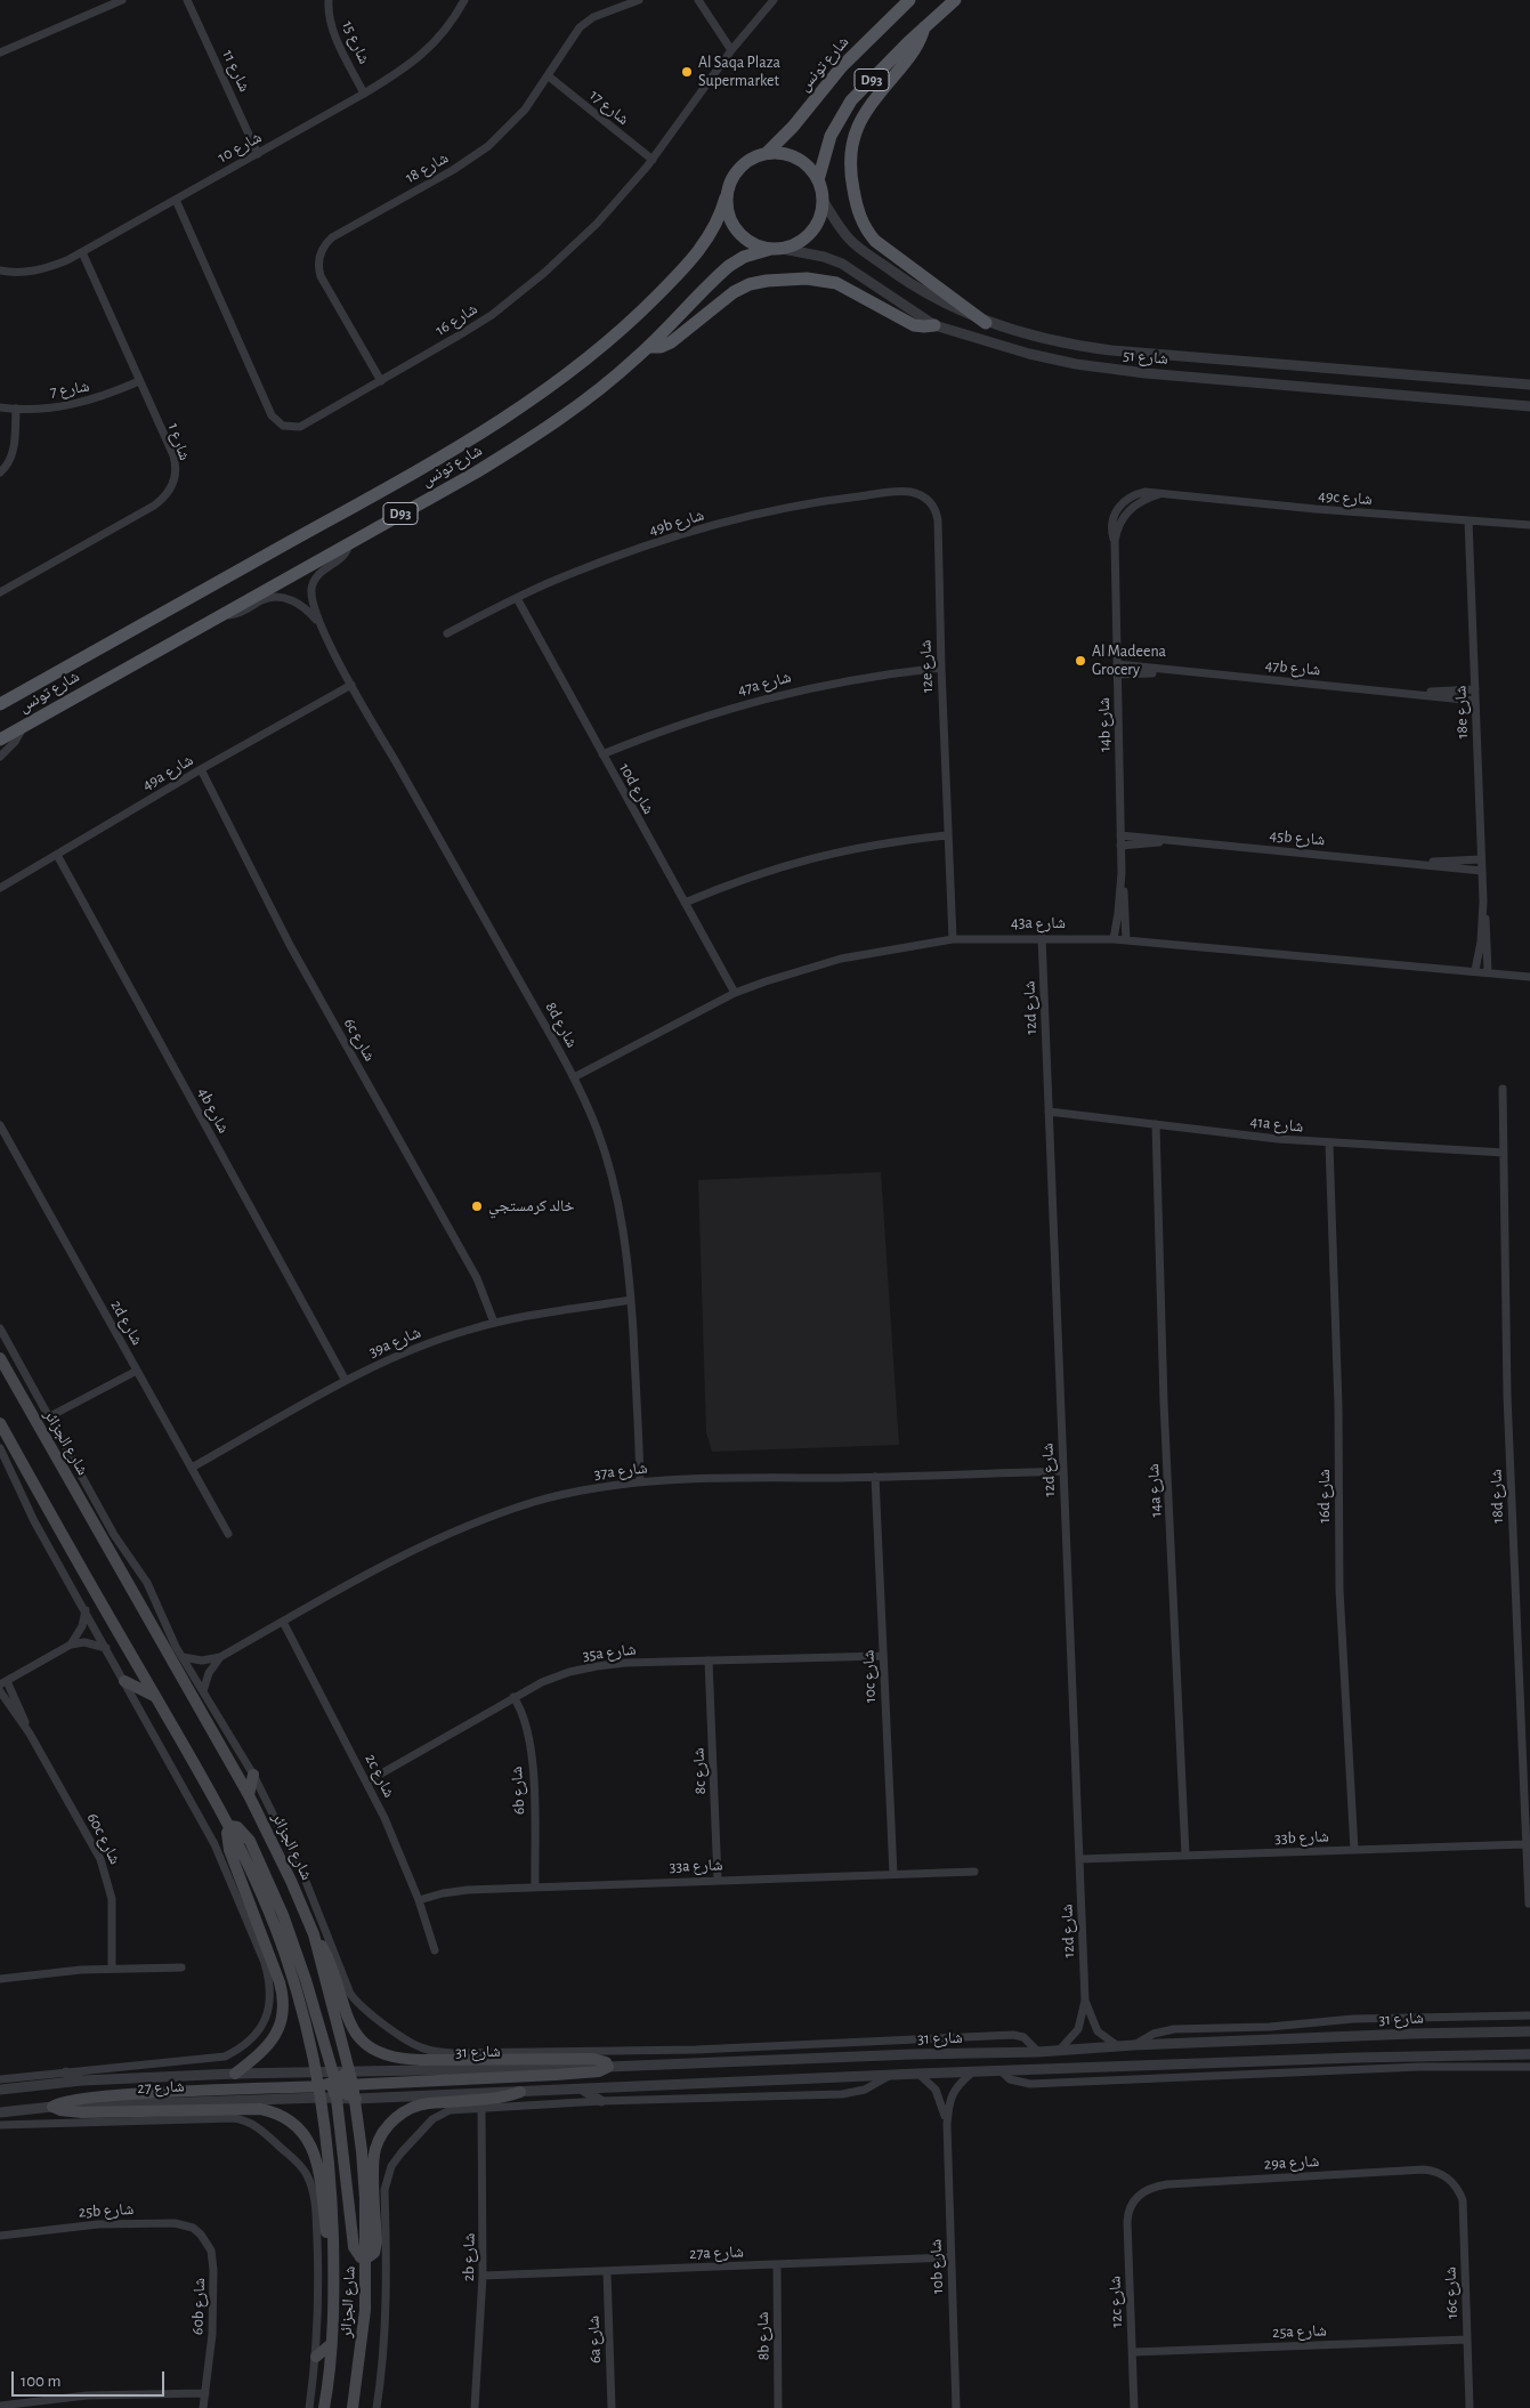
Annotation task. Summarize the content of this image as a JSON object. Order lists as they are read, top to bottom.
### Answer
{
  "streets": {
    "main road": ["شارع تونس", "D93", "شارع الجزائر"],
    "street": [
      "شارع 15",
      "شارع 11",
      "شارع 17",
      "شارع 10",
      "شارع 18",
      "شارع 16",
      "شارع 51",
      "شارع 7",
      "شارع 1",
      "49c شارع",
      "49b شارع",
      "12e شارع",
      "47b شارع",
      "47a شارع",
      "18e شارع",
      "14b شارع",
      "49a شارع",
      "10d شارع",
      "45b شارع",
      "43a شارع",
      "12d شارع",
      "8d شارع",
      "6c شارع",
      "4b شارع",
      "41a شارع",
      "2d شارع",
      "39a شارع",
      "37a شارع",
      "14a شارع",
      "16d شارع",
      "18d شارع",
      "35a شارع",
      "10c شارع",
      "8c شارع",
      "2c شارع",
      "6b شارع",
      "33b شارع",
      "60c شارع",
      "33a شارع",
      "شارع 31",
      "شارع 27",
      "29a شارع",
      "25b شارع",
      "27a شارع",
      "2b شارع",
      "10b شارع",
      "16c شارع",
      "12c شارع",
      "60b شارع",
      "25a شارع",
      "8b شارع",
      "6a شارع"
    ]
  },
  "crossings": [
    ["شارع 15", "شارع 10"],
    ["شارع تونس", "D93"],
    ["شارع تونس", "شارع 51"],
    ["شارع تونس", "8d شارع"],
    ["شارع 11", "شارع 10"],
    ["D93", "شارع 51"],
    ["شارع 17", "شارع 18"],
    ["شارع 17", "شارع 16"],
    ["شارع 10", "شارع 16"],
    ["شارع 10", "شارع 1"],
    ["شارع 18", "شارع 16"],
    ["شارع 7", "شارع 1"],
    ["49c شارع", "18e شارع"],
    ["49c شارع", "14b شارع"],
    ["49b شارع", "12e شارع"],
    ["49b شارع", "10d شارع"],
    ["12e شارع", "47a شارع"],
    ["12e شارع", "43a شارع"],
    ["47b شارع", "18e شارع"],
    ["47b شارع", "14b شارع"],
    ["47a شارع", "10d شارع"],
    ["18e شارع", "45b شارع"],
    ["18e شارع", "43a شارع"],
    ["14b شارع", "45b شارع"],
    ["14b شارع", "43a شارع"],
    ["49a شارع", "8d شارع"],
    ["49a شارع", "6c شارع"],
    ["49a شارع", "4b شارع"],
    ["10d شارع", "43a شارع"],
    ["43a شارع", "12d شارع"],
    ["43a شارع", "8d شارع"],
    ["12d شارع", "41a شارع"],
    ["12d شارع", "37a شارع"],
    ["12d شارع", "33b شارع"],
    ["12d شارع", "شارع 31"],
    ["8d شارع", "39a شارع"],
    ["8d شارع", "37a شارع"],
    ["6c شارع", "39a شارع"],
    ["4b شارع", "39a شارع"],
    ["41a شارع", "14a شارع"],
    ["41a شارع", "16d شارع"],
    ["41a شارع", "18d شارع"],
    ["2d شارع", "39a شارع"],
    ["شارع الجزائر", "شارع 31"],
    ["37a شارع", "10c شارع"],
    ["37a شارع", "2c شارع"],
    ["14a شارع", "33b شارع"],
    ["16d شارع", "33b شارع"],
    ["18d شارع", "33b شارع"],
    ["35a شارع", "10c شارع"],
    ["35a شارع", "8c شارع"],
    ["35a شارع", "2c شارع"],
    ["35a شارع", "6b شارع"],
    ["10c شارع", "33a شارع"],
    ["8c شارع", "33a شارع"],
    ["2c شارع", "33a شارع"],
    ["6b شارع", "33a شارع"],
    ["29a شارع", "16c شارع"],
    ["29a شارع", "12c شارع"],
    ["25b شارع", "60b شارع"],
    ["27a شارع", "2b شارع"],
    ["27a شارع", "10b شارع"],
    ["27a شارع", "8b شارع"],
    ["27a شارع", "6a شارع"],
    ["16c شارع", "25a شارع"],
    ["12c شارع", "25a شارع"]
  ],
  "places": ["Al Saqa Plaza Supermarket", "Al Madeena Grocery", "خالد كرمستجي"],
  "scale_bar": "100 m"
}
